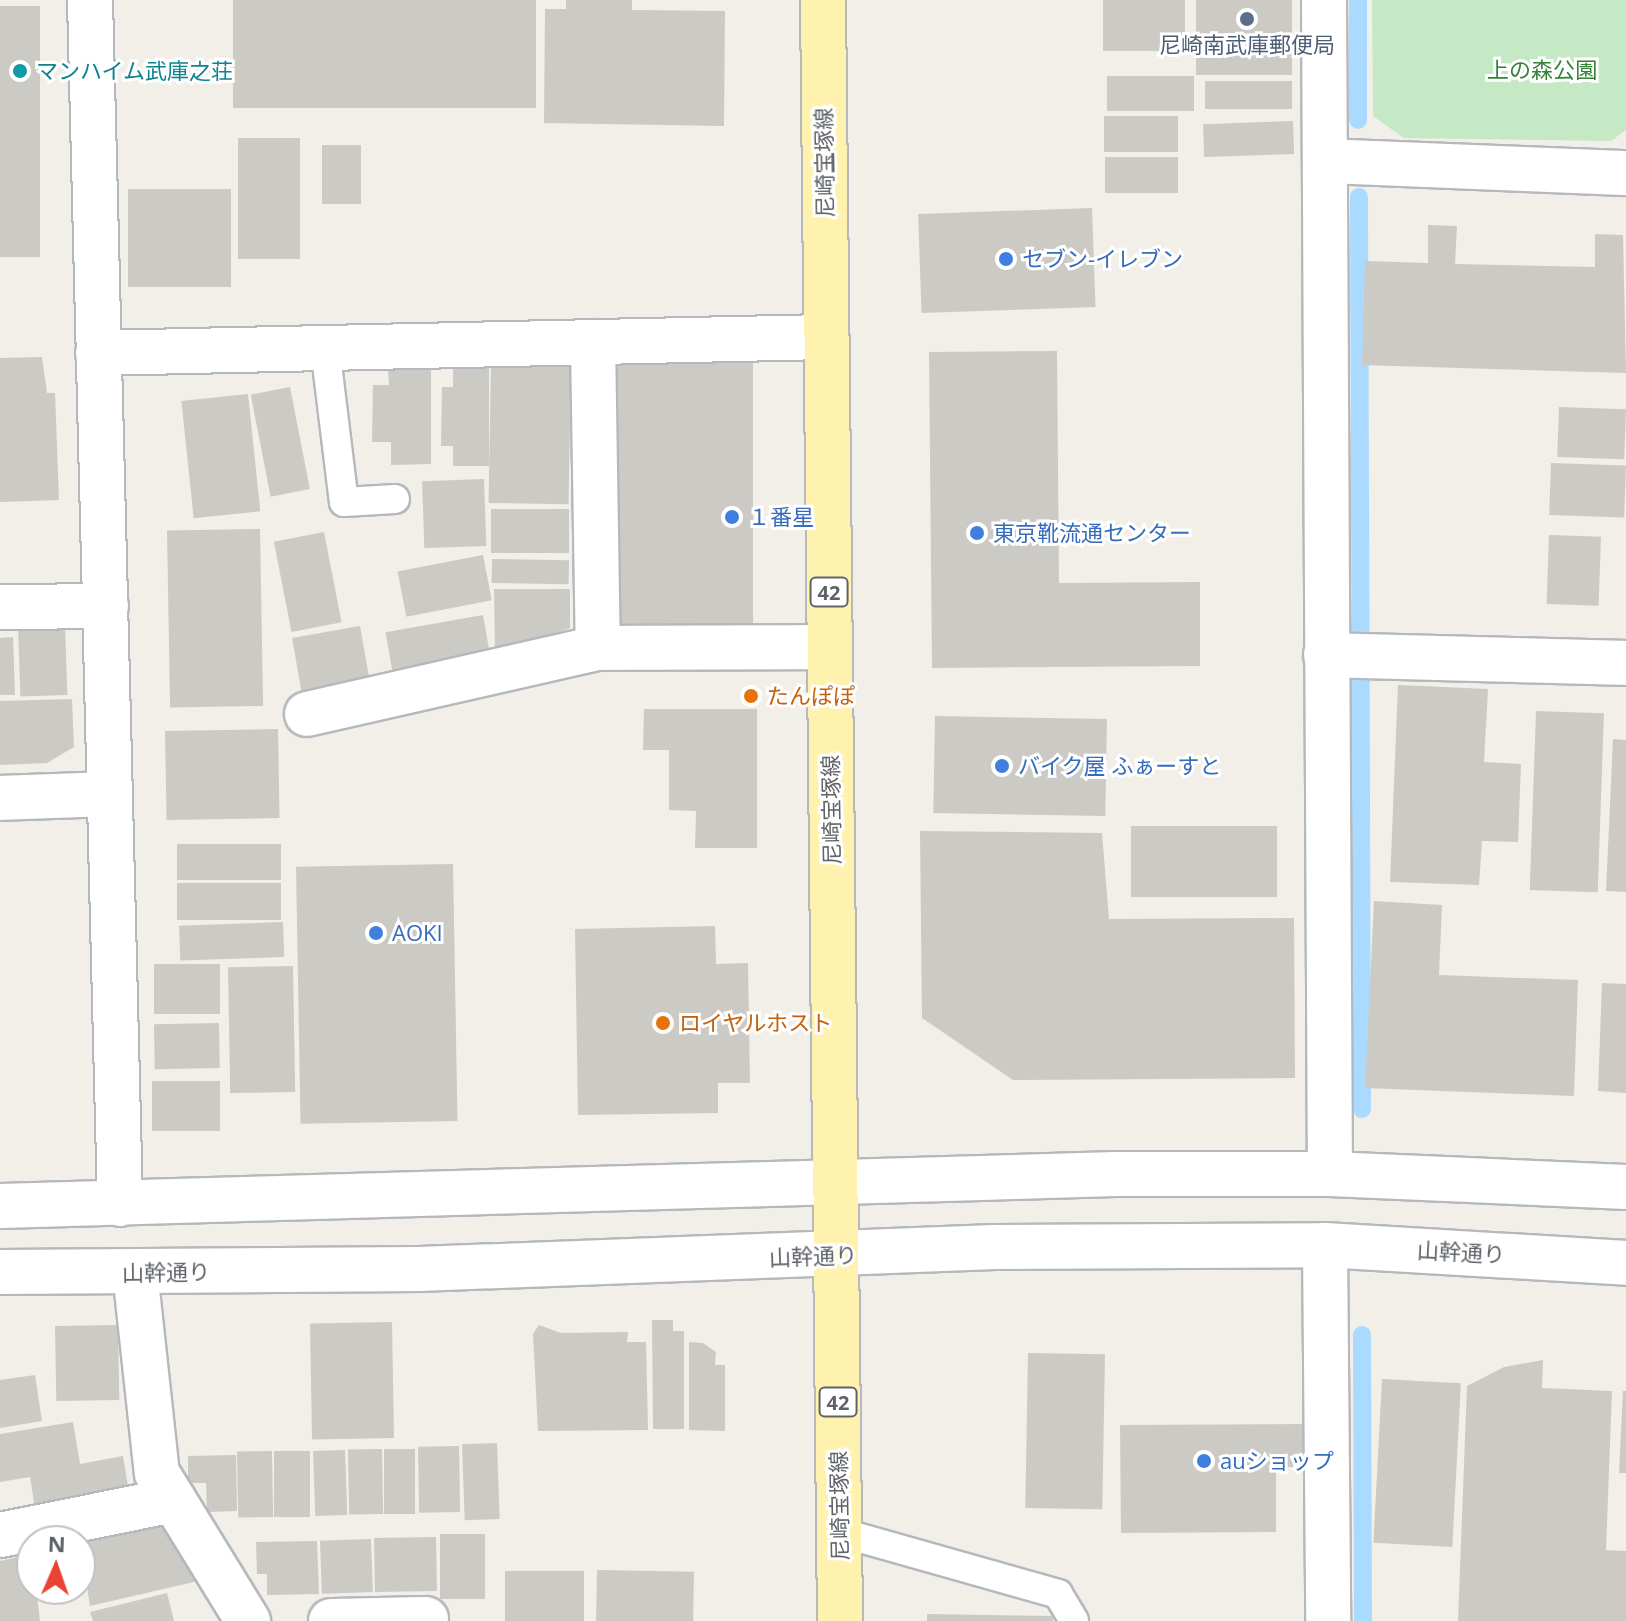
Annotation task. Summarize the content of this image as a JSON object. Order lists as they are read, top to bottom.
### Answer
{
  "streets": {
    "main road": ["尼崎宝塚線", "42"],
    "street": ["山幹通り"]
  },
  "crossings": [
    ["尼崎宝塚線", "山幹通り"]
  ],
  "parks": ["上の森公園"],
  "places": [
    "尼崎南武庫郵便局",
    "マンハイム武庫之荘",
    "セブン-イレブン",
    "１番星",
    "東京靴流通センター",
    "たんぽぽ",
    "バイク屋 ふぁーすと",
    "AOKI",
    "ロイヤルホスト",
    "auショップ"
  ],
  "north": "top"
}
